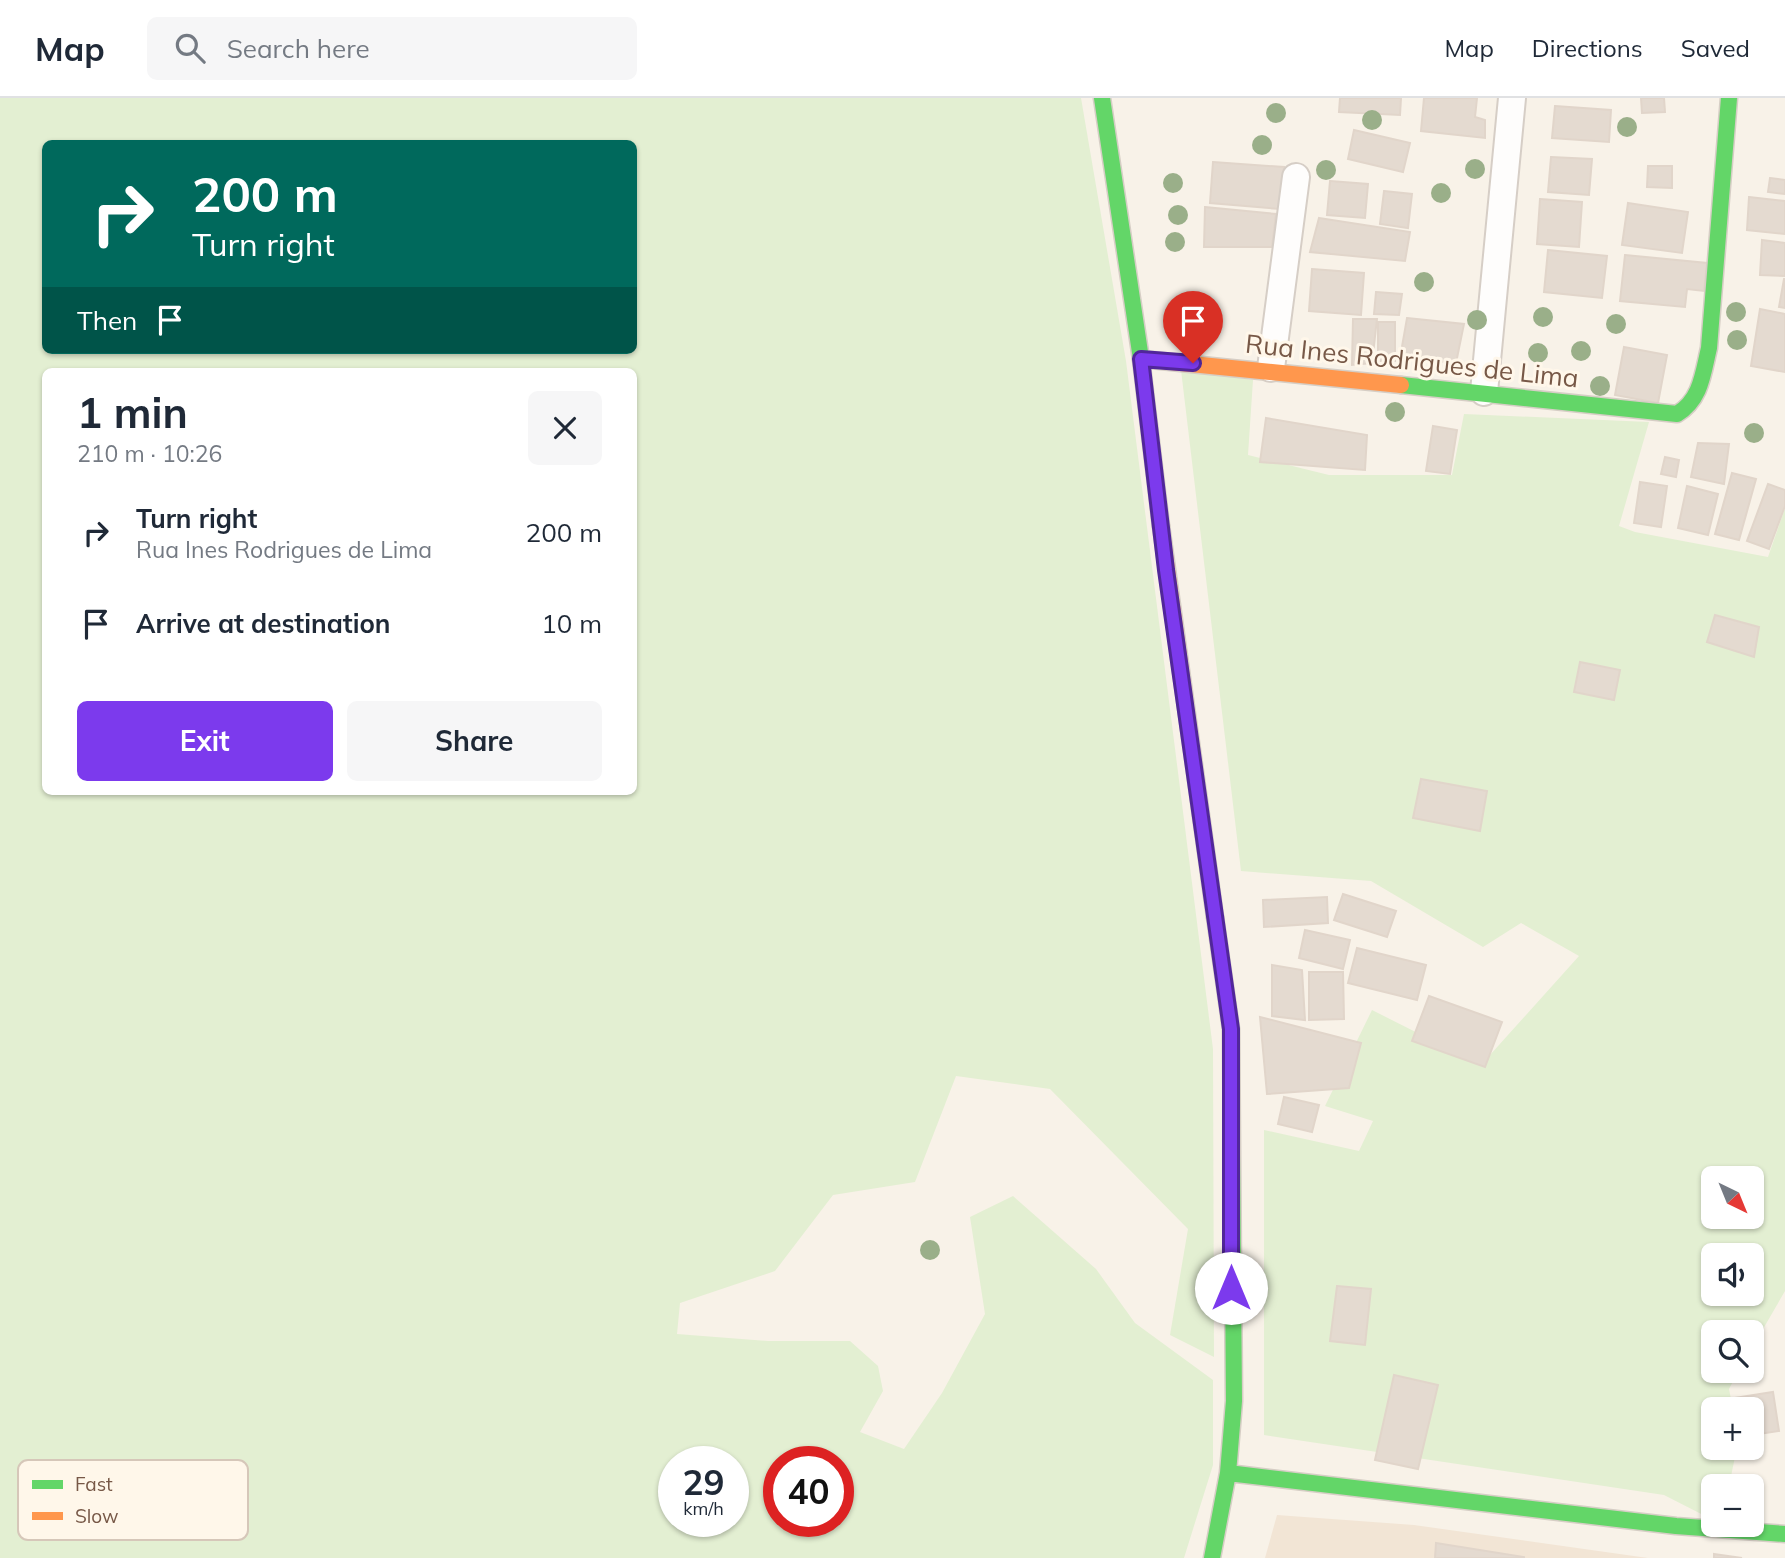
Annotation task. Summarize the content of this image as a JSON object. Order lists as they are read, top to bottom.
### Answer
{
  "streets": {
    "street": ["Rua Ines Rodrigues de Lima"]
  },
  "legend": ["Fast", "Slow"],
  "north": "bottom right",
  "page": {
    "header": "Map",
    "search": "Search here",
    "nav": ["Map", "Directions", "Saved"],
    "turn": ["200 m", "Turn right"],
    "then": "Then",
    "heading": ["1 min", "210 m · 10:26"],
    "list": [
      {
        "name": "Turn right",
        "note": "Rua Ines Rodrigues de Lima",
        "value": "200 m"
      },
      {
        "name": "Arrive at destination",
        "value": "10 m"
      }
    ],
    "buttons": ["Exit", "Share"],
    "map_buttons": ["+", "−"],
    "speed": "29 km/h",
    "limit": "40"
  }
}
